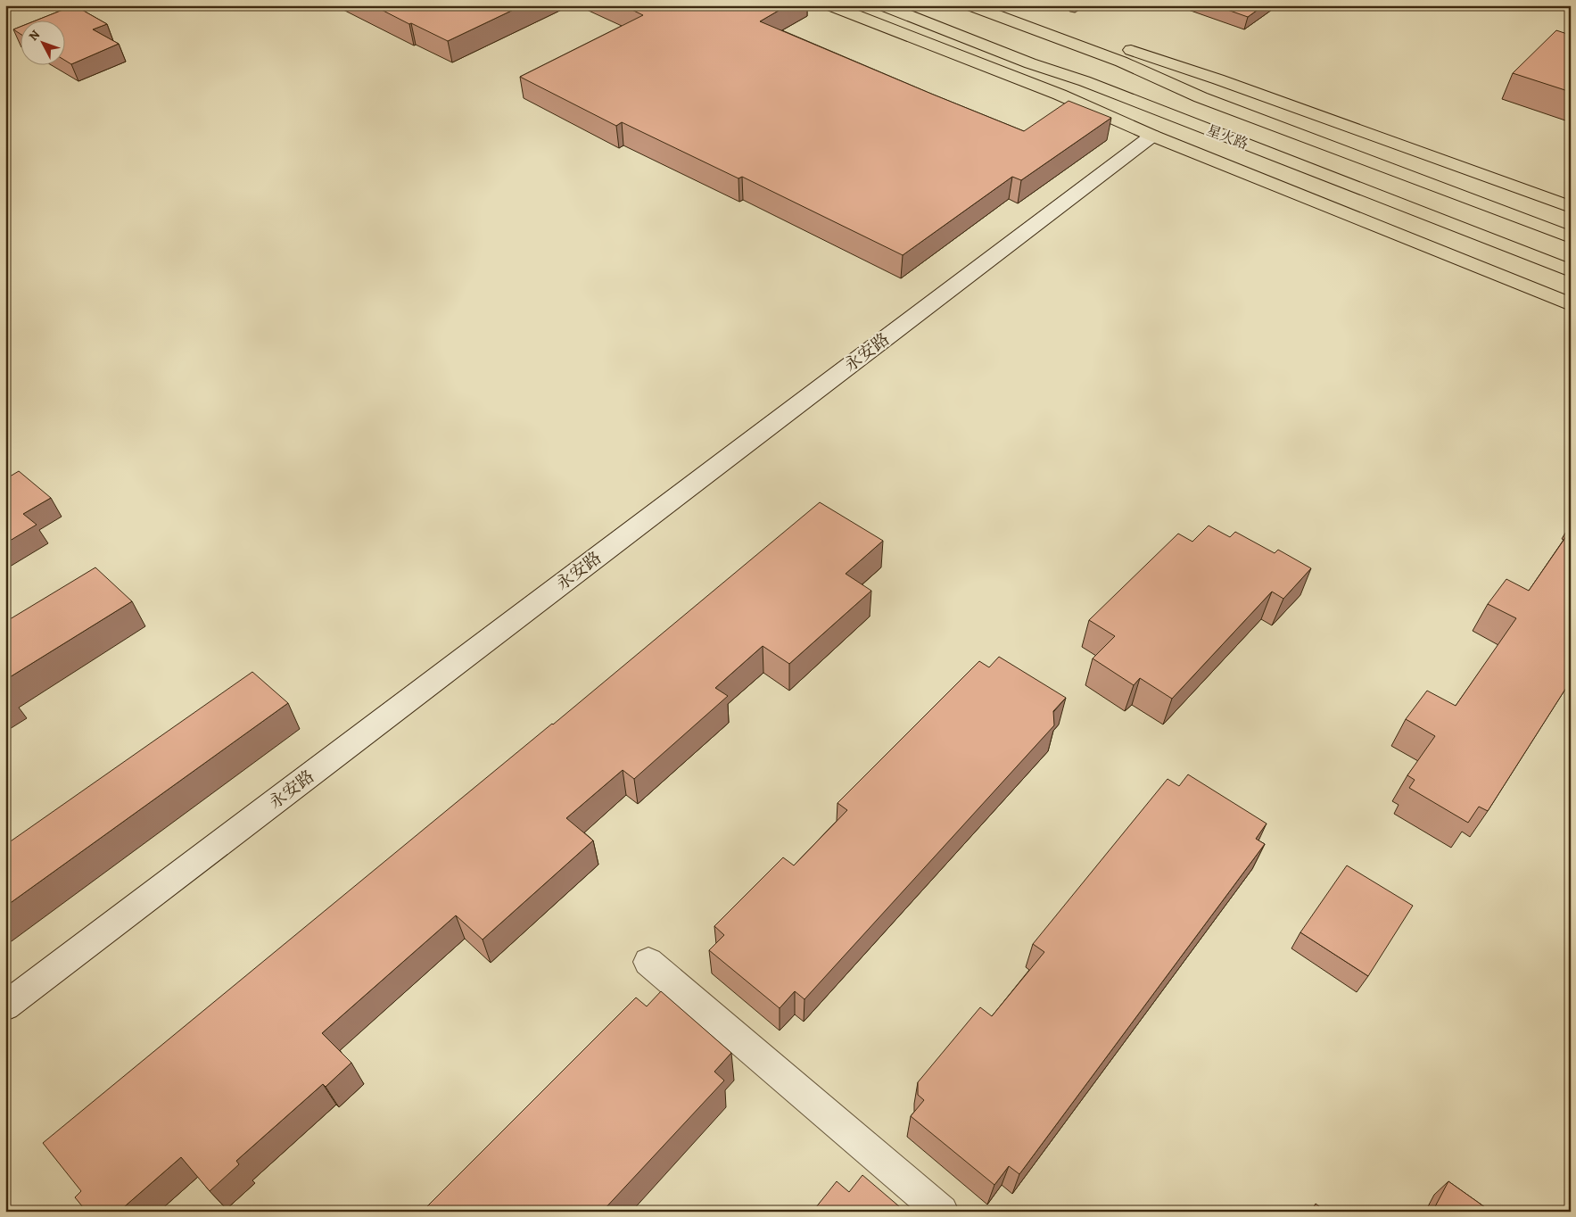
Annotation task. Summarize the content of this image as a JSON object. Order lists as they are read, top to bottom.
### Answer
{
  "streets": {
    "main road": ["星火路"],
    "street": ["永安路"]
  },
  "north": "top left"
}
